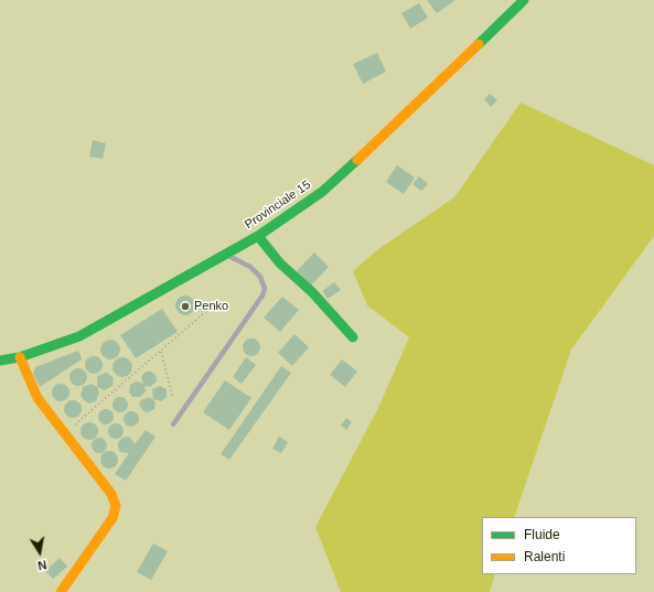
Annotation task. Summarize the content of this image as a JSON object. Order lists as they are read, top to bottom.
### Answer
{
  "streets": {
    "main road": ["Provinciale 15"]
  },
  "places": ["Penko"],
  "legend": ["Fluide", "Ralenti"],
  "north": "bottom"
}
